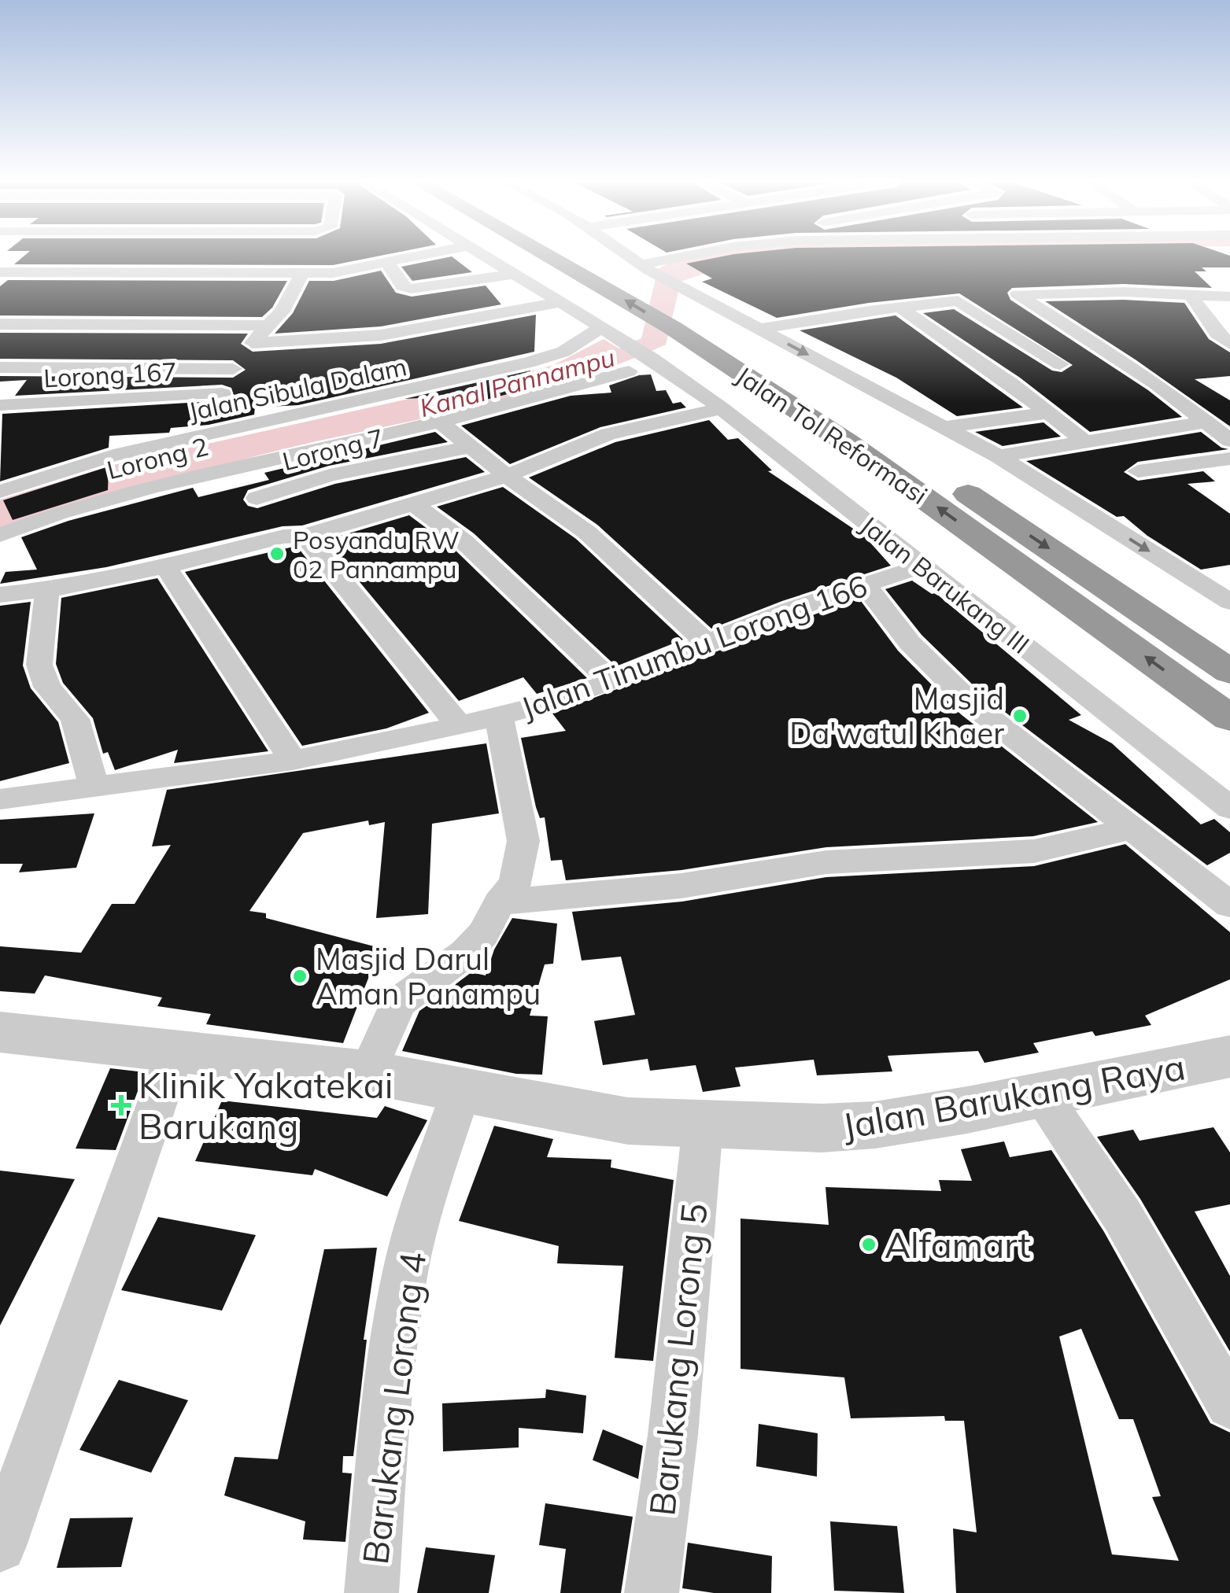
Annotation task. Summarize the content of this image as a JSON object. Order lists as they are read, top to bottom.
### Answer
{
  "streets": {
    "highway": ["Jalan Tol Reformasi"],
    "street": [
      "Lorong 167",
      "Jalan Sibula Dalam",
      "Lorong 7",
      "Lorong 2",
      "Jalan Barukang III",
      "Jalan Tinumbu Lorong 166",
      "Jalan Barukang Raya",
      "Barukang Lorong 5",
      "Barukang Lorong 4"
    ]
  },
  "crossings": [
    ["Jalan Sibula Dalam", "Jalan Barukang III"],
    ["Jalan Barukang III", "Jalan Tinumbu Lorong 166"],
    ["Jalan Barukang Raya", "Barukang Lorong 5"],
    ["Jalan Barukang Raya", "Barukang Lorong 4"]
  ],
  "water": ["Kanal Pannampu"],
  "places": {
    "other": [
      "Posyandu RW 02 Pannampu",
      "Masjid Da'watul Khaer",
      "Masjid Darul Aman Panampu",
      "Alfamart"
    ],
    "health": ["Klinik Yakatekai Barukang"]
  }
}
